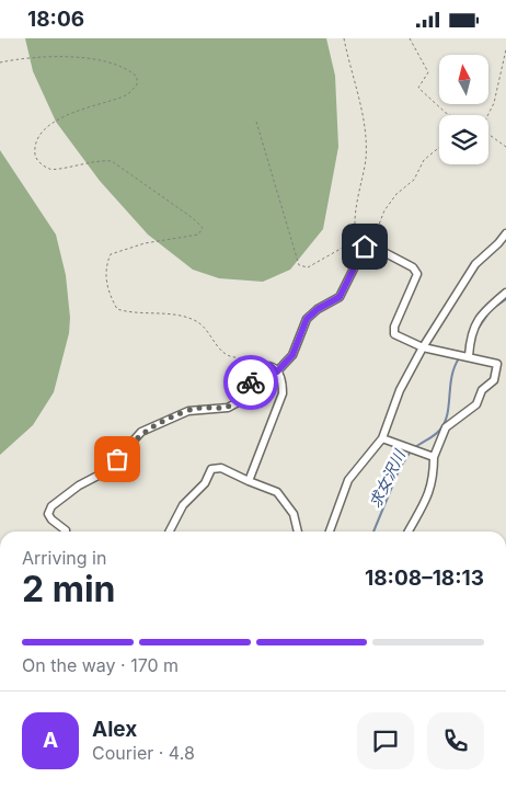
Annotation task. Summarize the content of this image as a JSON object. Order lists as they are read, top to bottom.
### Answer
{
  "water": ["求女沢川"],
  "north": "top",
  "page": {
    "status": "18:06",
    "heading": ["2 min", "Arriving in", "18:08–18:13"],
    "panel": ["Alex", "Courier · 4.8"],
    "bar": "On the way · 170 m",
    "round": "A"
  }
}
